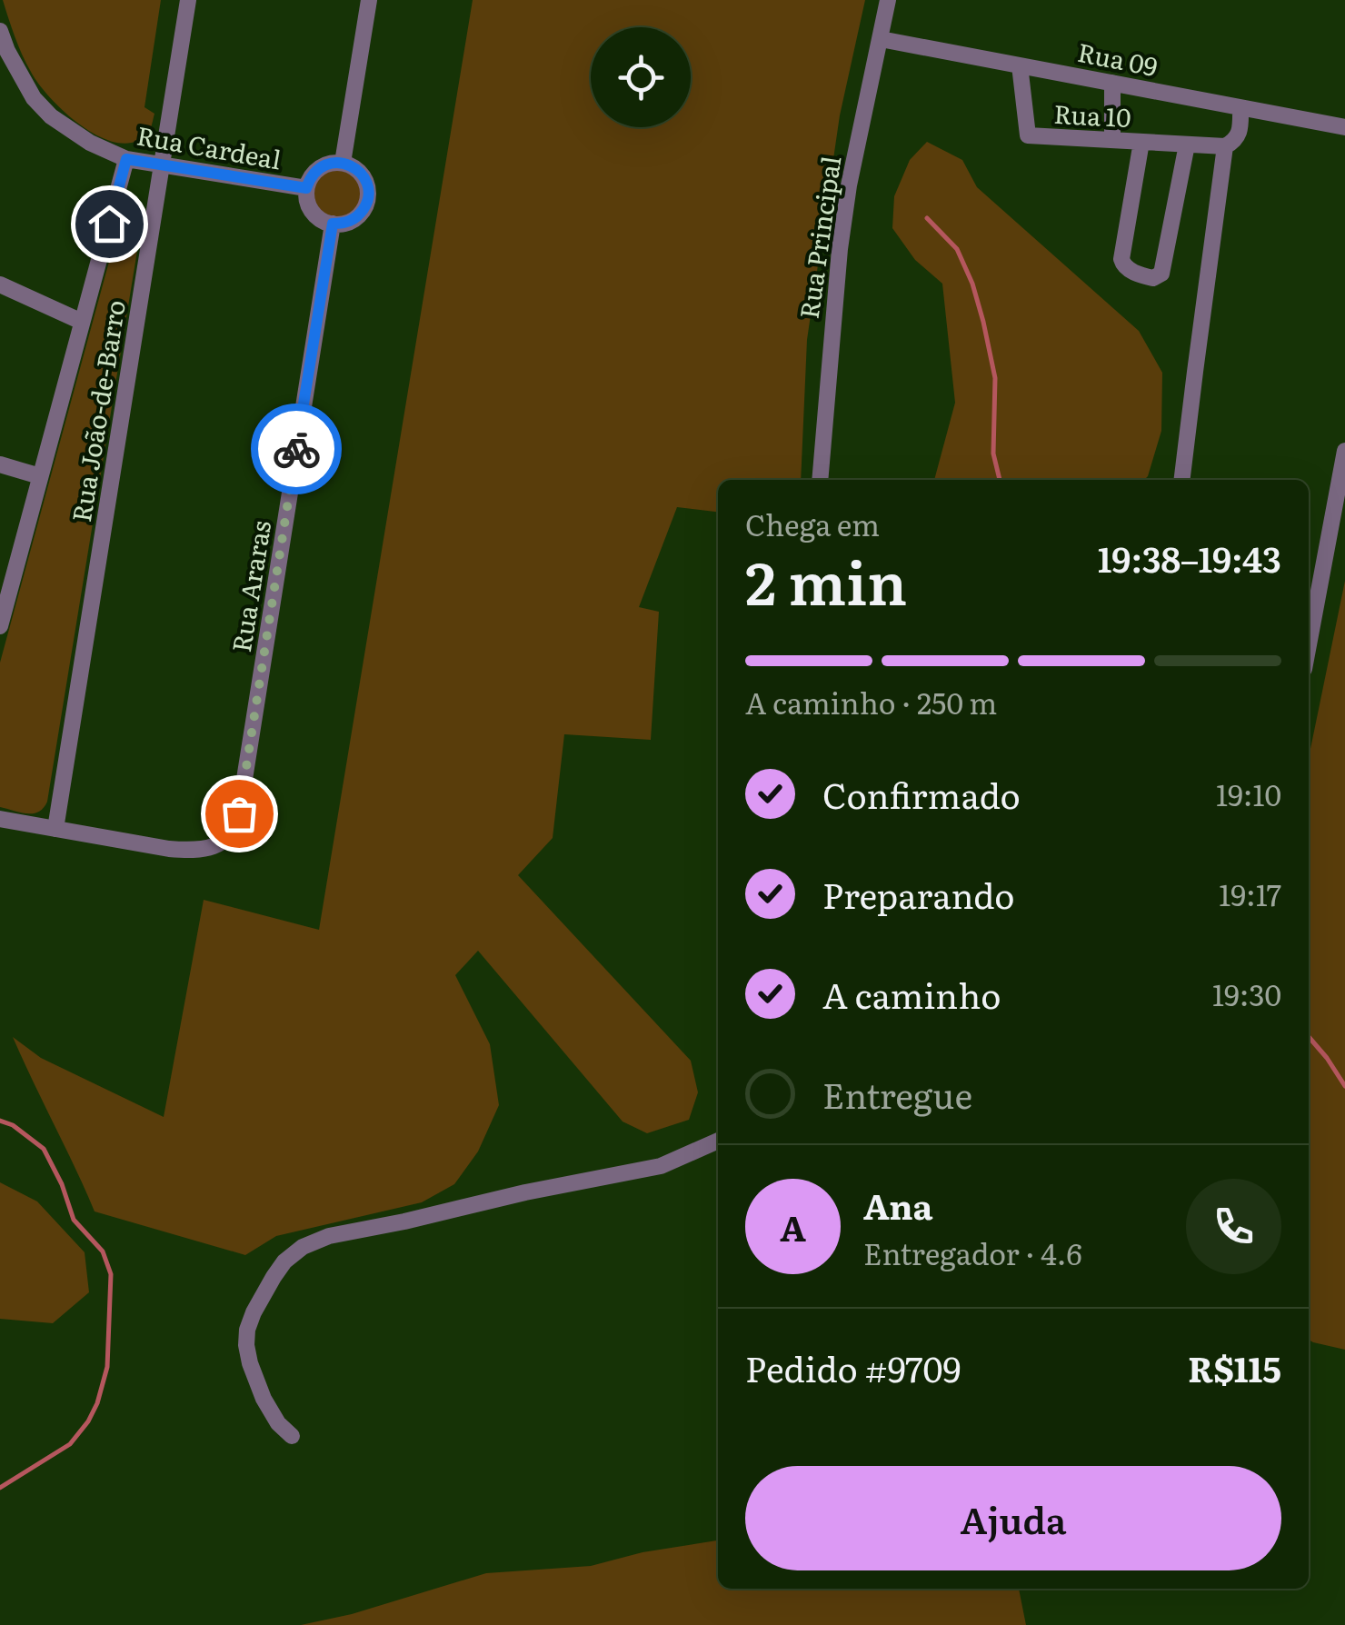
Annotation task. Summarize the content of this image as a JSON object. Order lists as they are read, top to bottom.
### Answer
{
  "streets": {
    "street": [
      "Rua 09",
      "Rua 10",
      "Rua Cardeal",
      "Rua Principal",
      "Rua João-de-Barro",
      "Rua Araras"
    ]
  },
  "crossings": [
    ["Rua 09", "Rua 10"],
    ["Rua 09", "Rua Principal"],
    ["Rua Cardeal", "Rua João-de-Barro"],
    ["Rua Cardeal", "Rua Araras"],
    ["Rua João-de-Barro", "Rua Araras"]
  ],
  "page": {
    "heading": ["2 min", "Chega em", "19:38–19:43"],
    "panel": [
      "Ana",
      "Entregador · 4.6",
      "Pedido #9709",
      "R$115"
    ],
    "bar": "A caminho · 250 m",
    "list": [
      ["Confirmado", "19:10"],
      ["Preparando", "19:17"],
      ["A caminho", "19:30"],
      "Entregue"
    ],
    "round": "A",
    "buttons": "Ajuda"
  }
}
